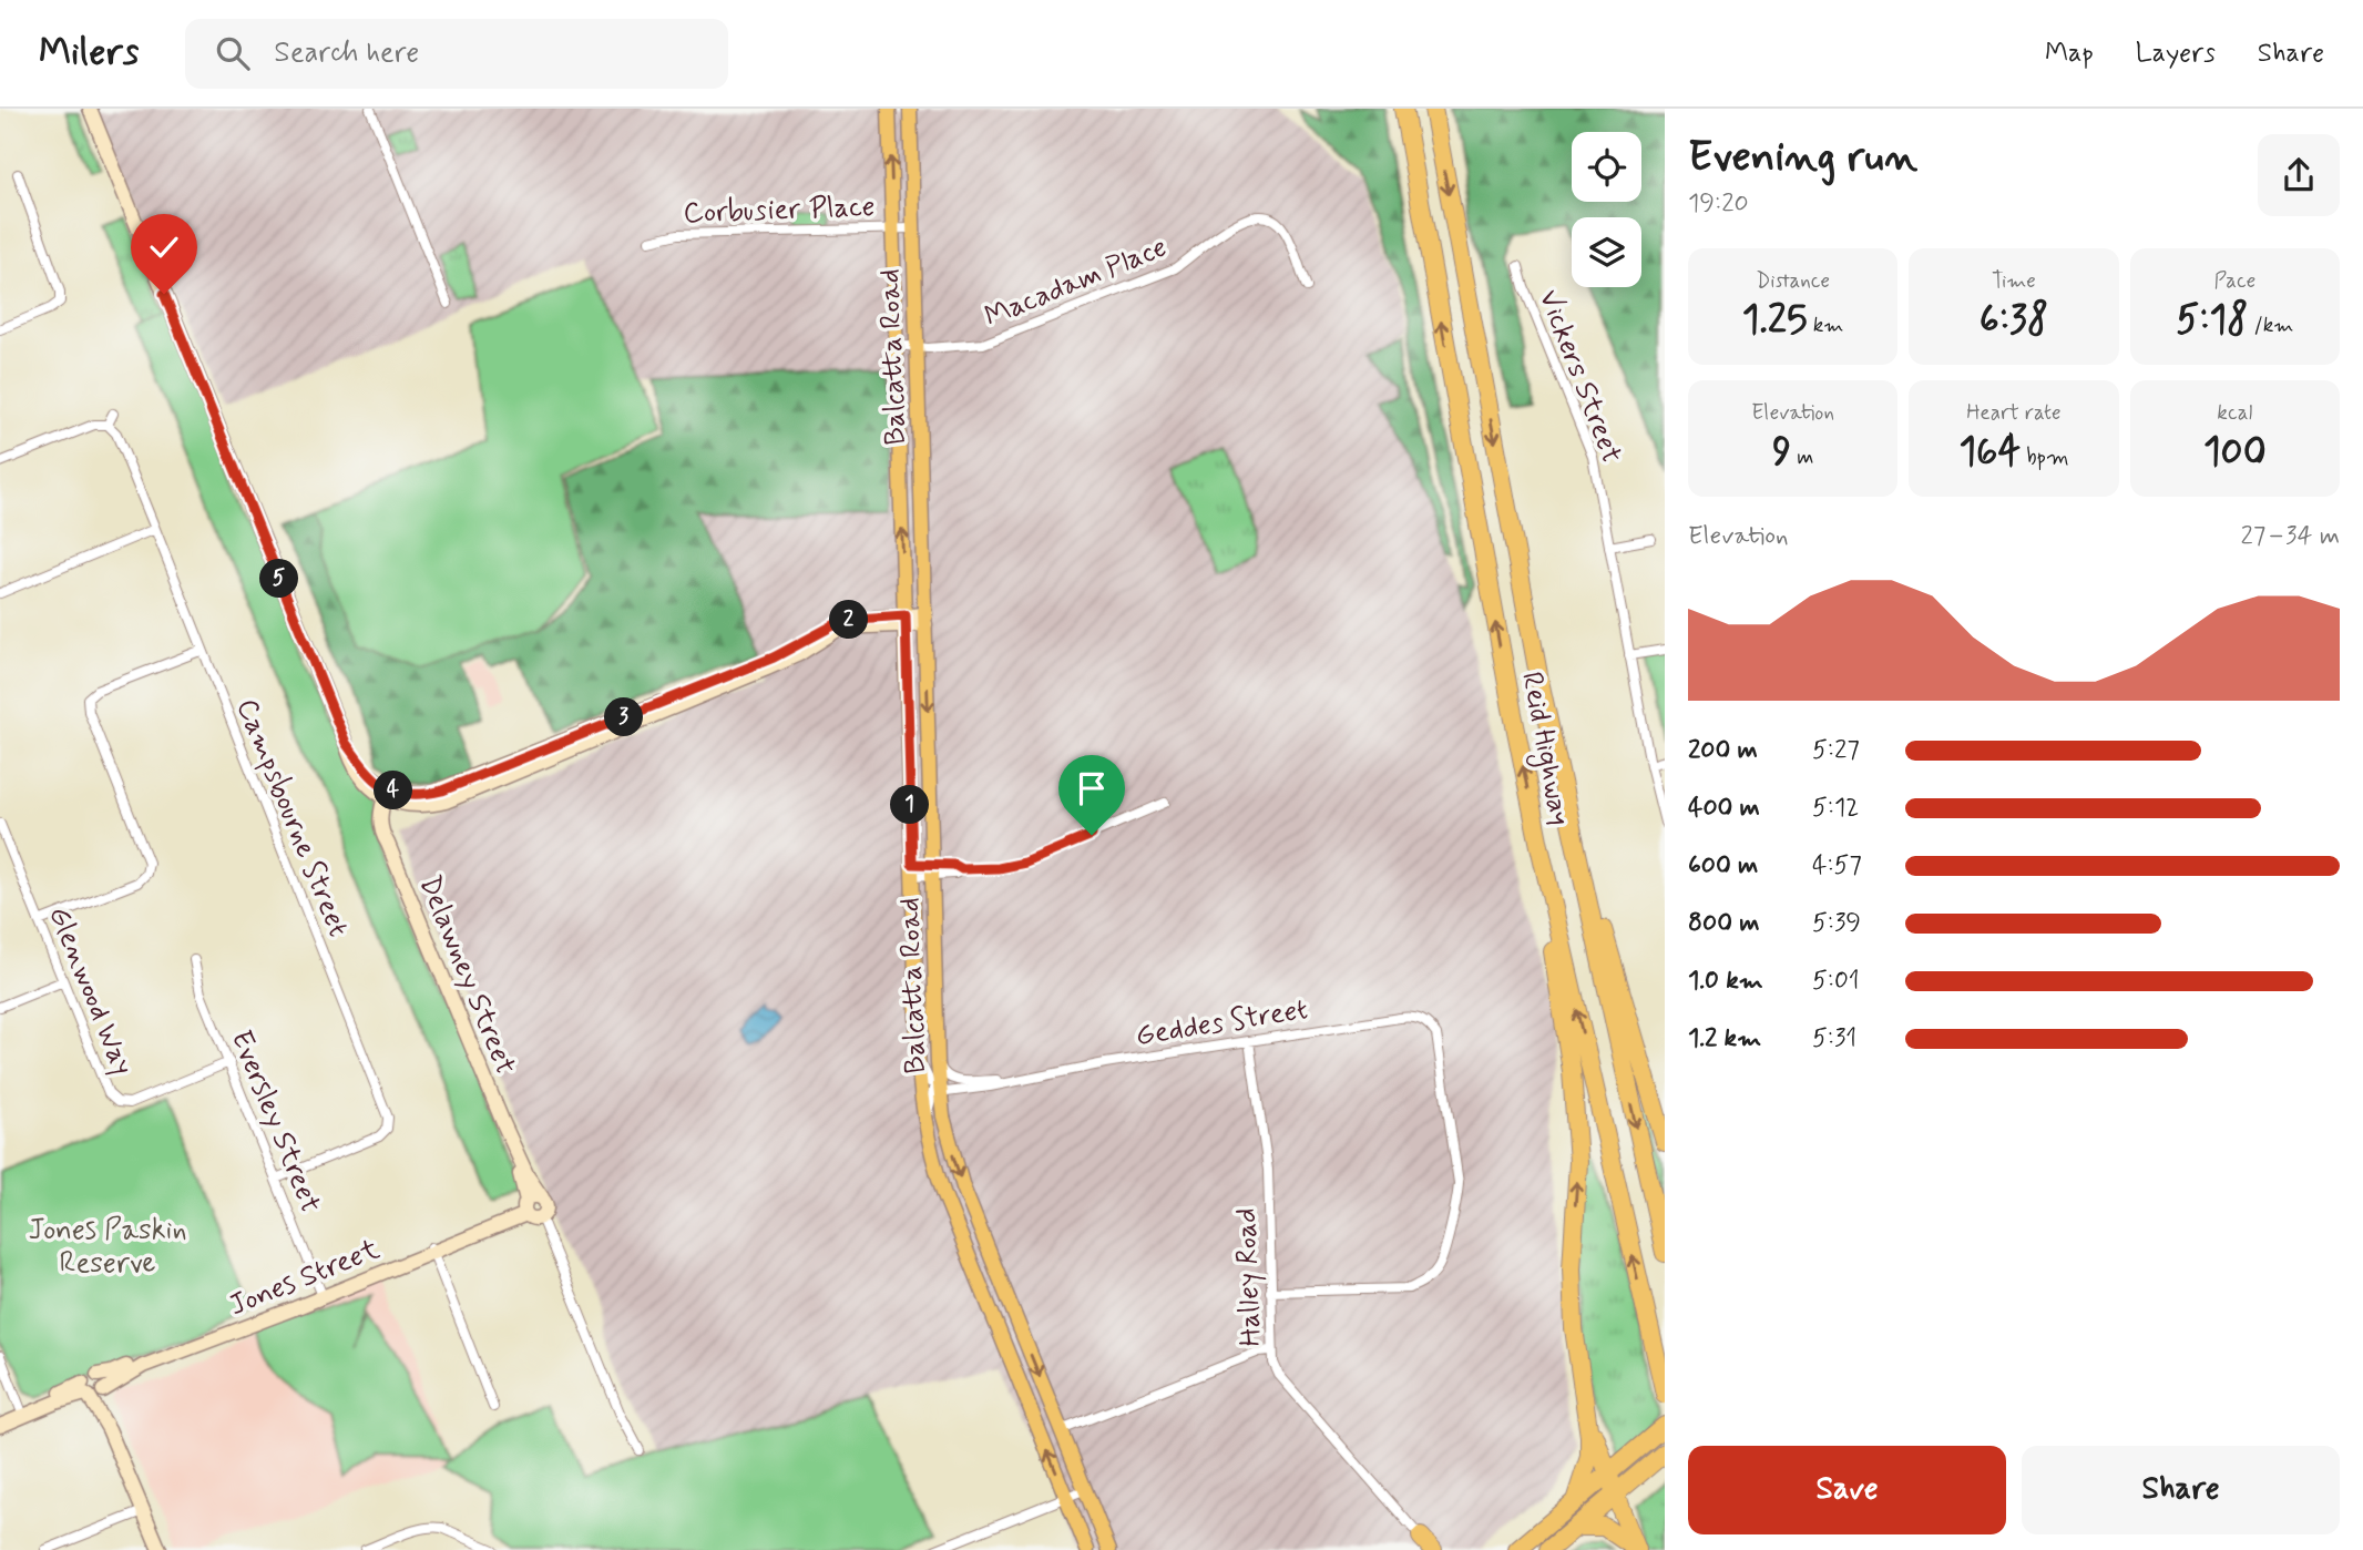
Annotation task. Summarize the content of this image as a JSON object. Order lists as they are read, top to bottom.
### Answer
{
  "streets": {
    "highway": ["Reid Highway"],
    "main road": ["Balcatta Road"],
    "street": [
      "Corbusier Place",
      "Macadam Place",
      "Vickers Street",
      "Campsbourne Street",
      "Delawney Street",
      "Glenwood Way",
      "Geddes Street",
      "Eversley Street",
      "Jones Street",
      "Halley Road"
    ]
  },
  "crossings": [
    ["Corbusier Place", "Balcatta Road"],
    ["Macadam Place", "Balcatta Road"],
    ["Balcatta Road", "Geddes Street"],
    ["Campsbourne Street", "Eversley Street"],
    ["Delawney Street", "Jones Street"],
    ["Glenwood Way", "Eversley Street"],
    ["Geddes Street", "Halley Road"],
    ["Eversley Street", "Jones Street"]
  ],
  "parks": ["Jones Paskin Reserve"],
  "page": {
    "header": "Milers",
    "search": "Search here",
    "nav": ["Map", "Layers", "Share"],
    "heading": ["Evening run", "19:20"],
    "stats": [
      ["Distance", "1.25 km"],
      ["Time", "6:38"],
      ["Pace", "5:18 /km"],
      ["Elevation", "9 m"],
      ["Heart rate", "164 bpm"],
      ["kcal", "100"]
    ],
    "chart": ["Elevation", "27–34 m"],
    "pins": [
      "5",
      "2",
      "3",
      "4",
      "1"
    ],
    "list": [
      {
        "name": "200 m",
        "note": "5:27"
      },
      {
        "name": "400 m",
        "note": "5:12"
      },
      {
        "name": "600 m",
        "note": "4:57"
      },
      {
        "name": "800 m",
        "note": "5:39"
      },
      {
        "name": "1.0 km",
        "note": "5:01"
      },
      {
        "name": "1.2 km",
        "note": "5:31"
      }
    ],
    "buttons": ["Save", "Share"]
  }
}
